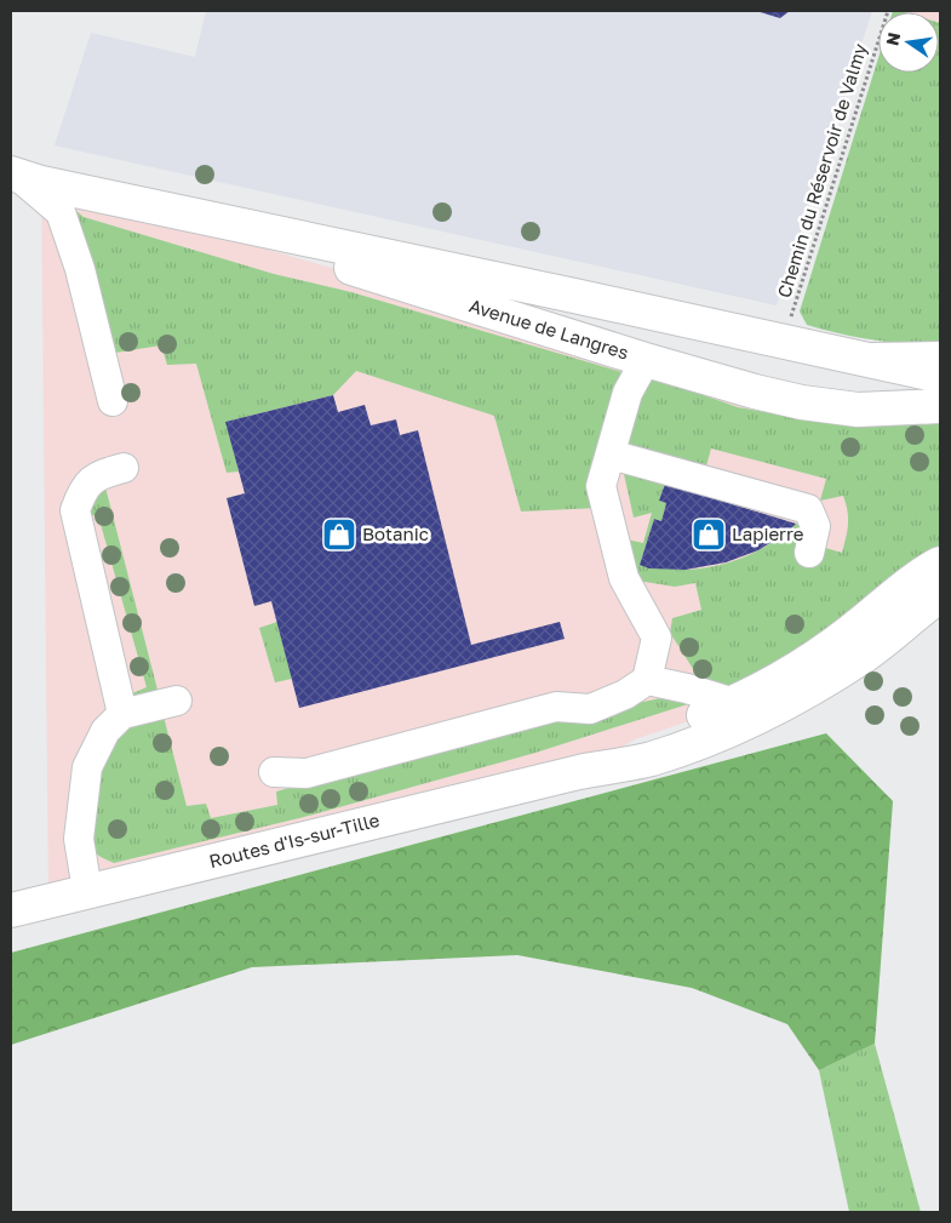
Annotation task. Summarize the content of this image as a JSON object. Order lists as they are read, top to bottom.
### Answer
{
  "streets": {
    "main road": ["Avenue de Langres", "Routes d'Is-sur-Tille"],
    "path": ["Chemin du Réservoir de Valmy"]
  },
  "crossings": [
    ["Chemin du Réservoir de Valmy", "Avenue de Langres"]
  ],
  "places": {
    "shop": ["Botanic", "Lapierre"]
  },
  "north": "left"
}
